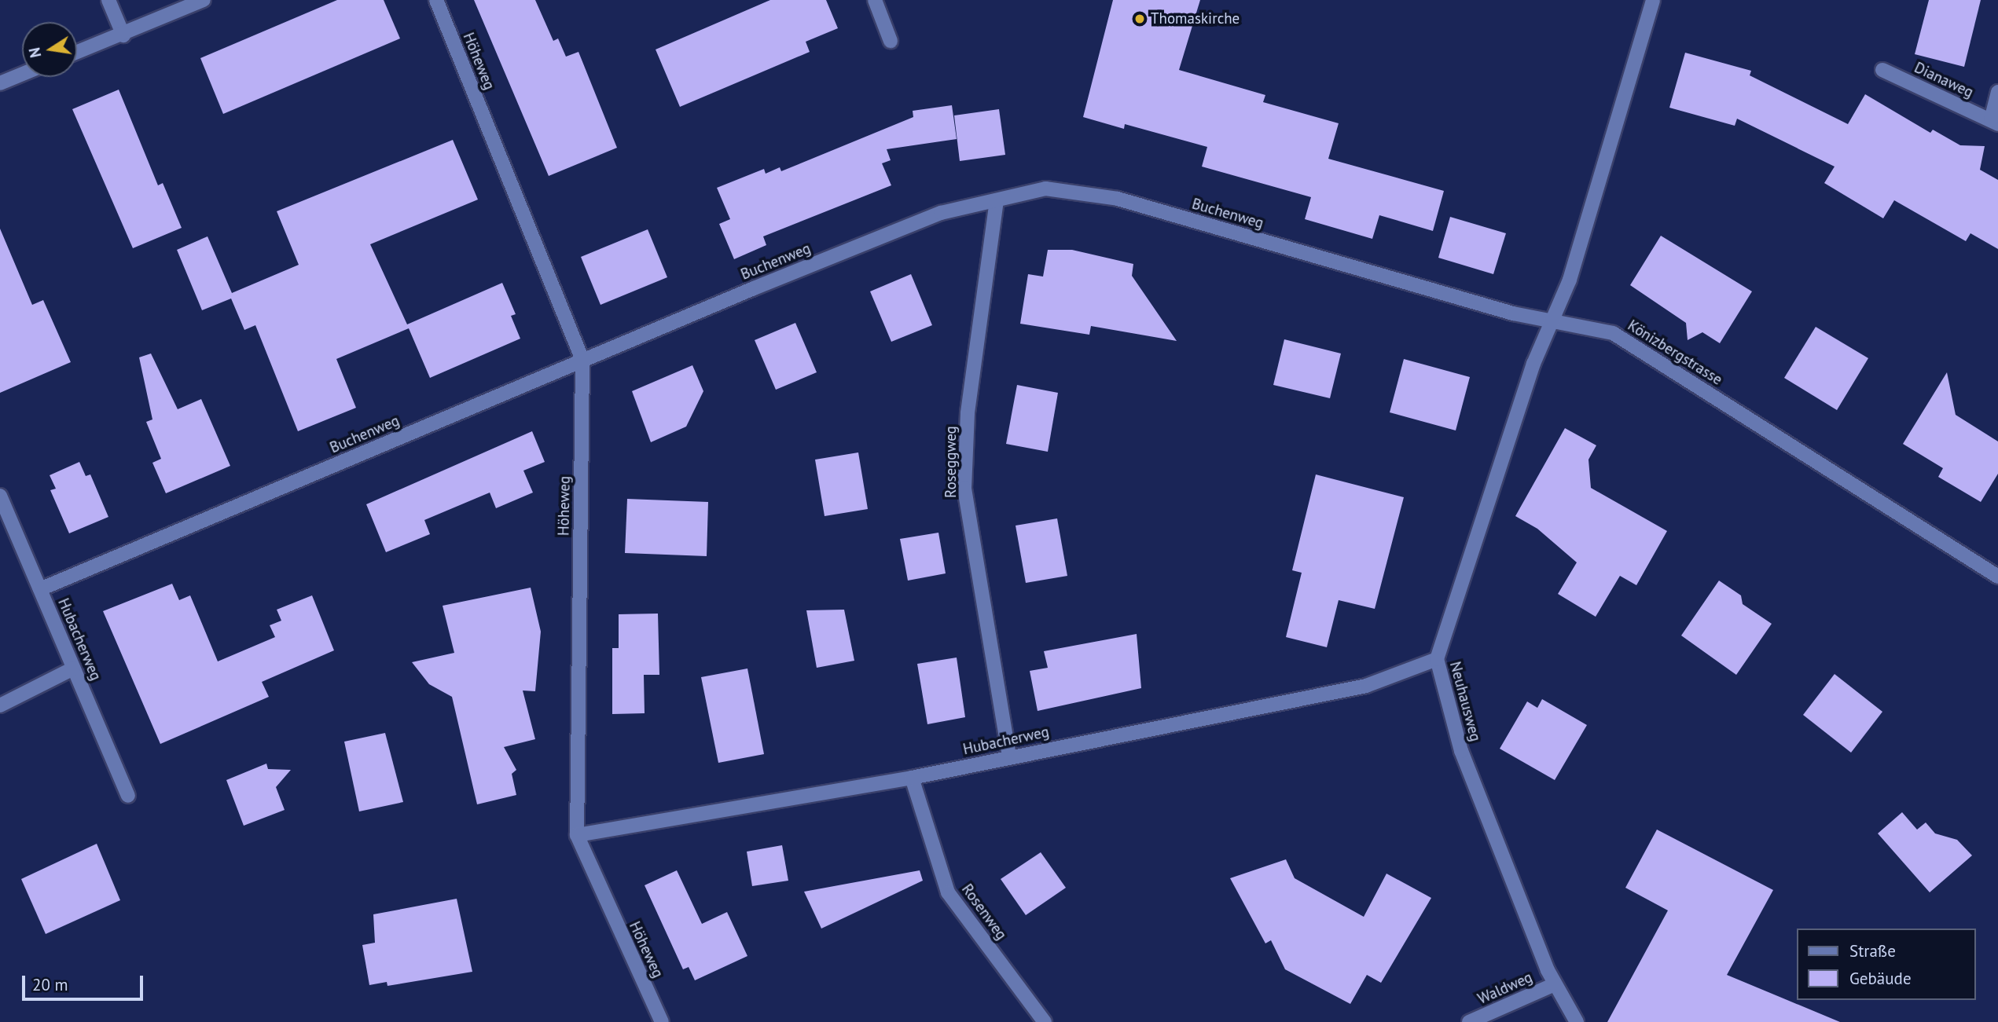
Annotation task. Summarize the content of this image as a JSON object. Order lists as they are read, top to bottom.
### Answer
{
  "streets": {
    "street": [
      "Höheweg",
      "Dianaweg",
      "Buchenweg",
      "Könizbergstrasse",
      "Roseggweg",
      "Hubacherweg",
      "Neuhausweg",
      "Rosenweg",
      "Waldweg"
    ]
  },
  "crossings": [
    ["Höheweg", "Buchenweg"],
    ["Höheweg", "Hubacherweg"],
    ["Buchenweg", "Könizbergstrasse"],
    ["Buchenweg", "Roseggweg"],
    ["Buchenweg", "Hubacherweg"],
    ["Buchenweg", "Neuhausweg"],
    ["Könizbergstrasse", "Neuhausweg"],
    ["Roseggweg", "Hubacherweg"],
    ["Hubacherweg", "Neuhausweg"],
    ["Hubacherweg", "Rosenweg"],
    ["Neuhausweg", "Waldweg"]
  ],
  "places": ["Thomaskirche"],
  "legend": ["Straße", "Gebäude"],
  "scale_bar": "20 m",
  "north": "left"
}
